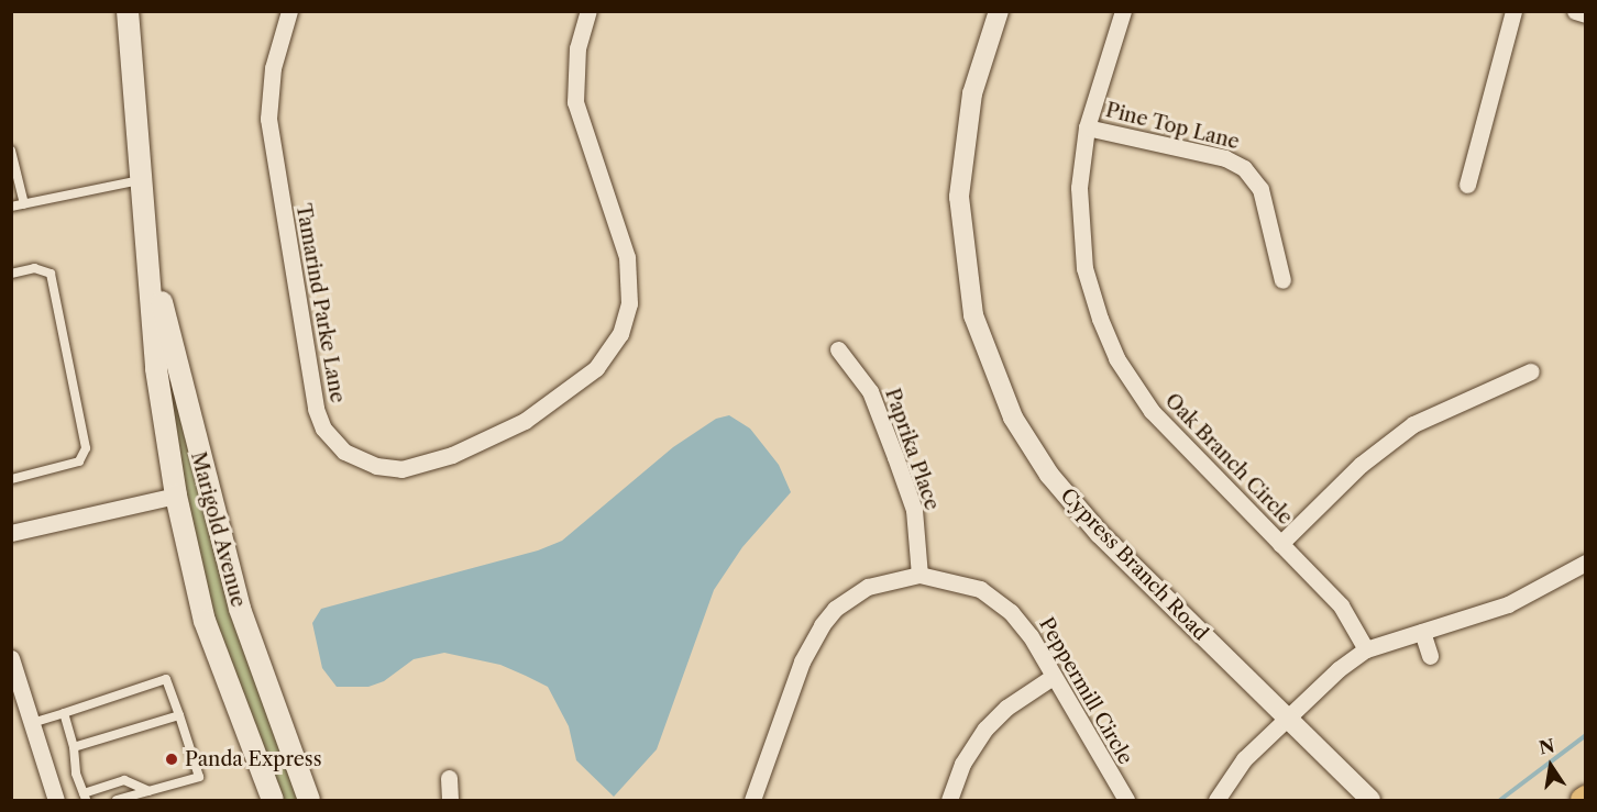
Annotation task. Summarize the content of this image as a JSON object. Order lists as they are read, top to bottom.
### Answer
{
  "streets": {
    "main road": ["Marigold Avenue"],
    "street": [
      "Pine Top Lane",
      "Tamarind Parke Lane",
      "Paprika Place",
      "Oak Branch Circle",
      "Cypress Branch Road",
      "Peppermill Circle"
    ]
  },
  "crossings": [
    ["Pine Top Lane", "Oak Branch Circle"],
    ["Paprika Place", "Peppermill Circle"]
  ],
  "places": ["Panda Express"],
  "north": "top"
}
